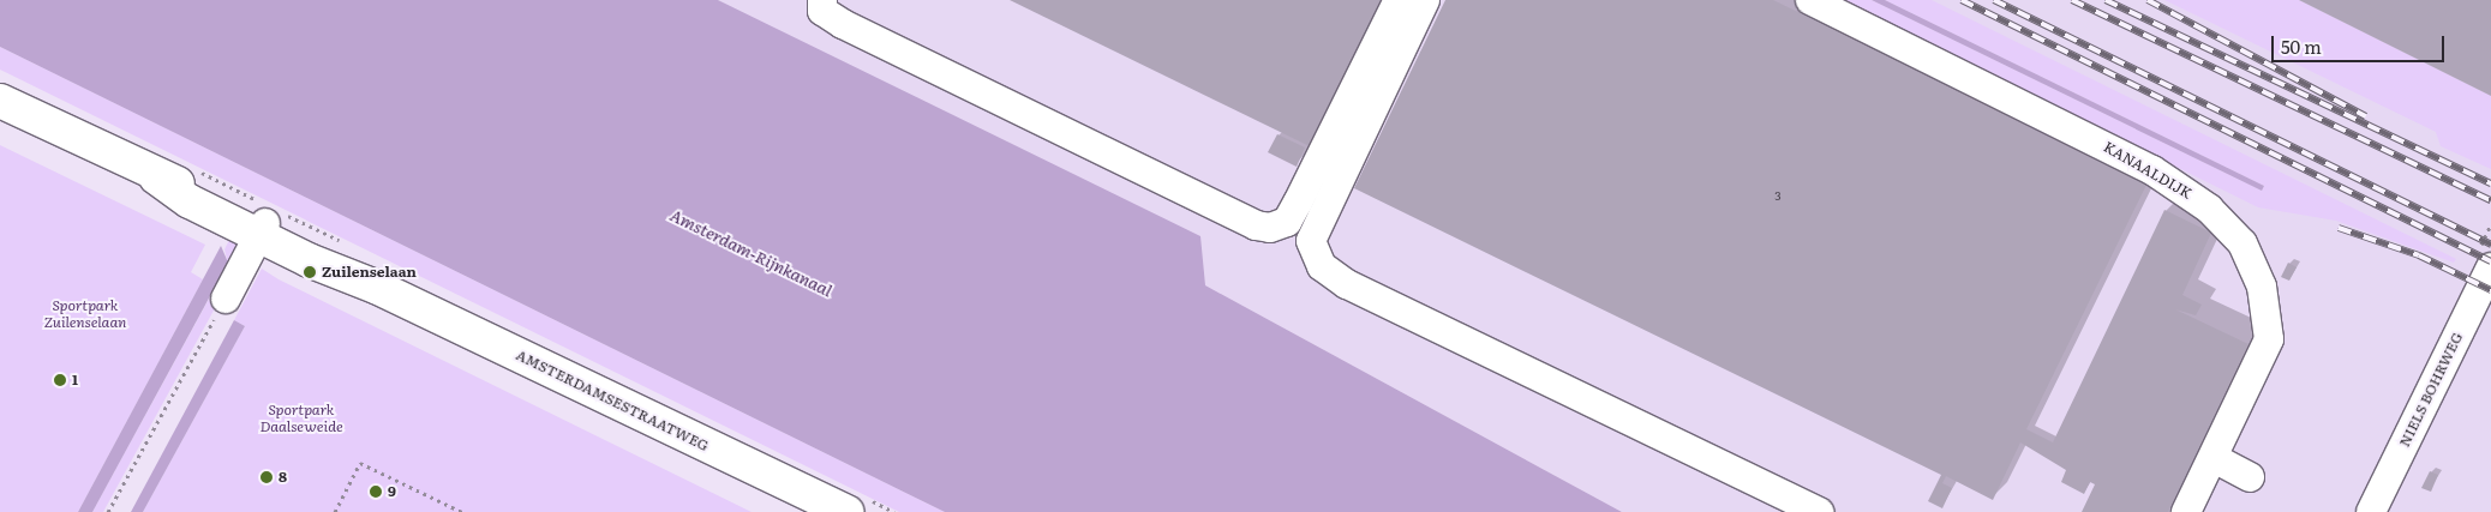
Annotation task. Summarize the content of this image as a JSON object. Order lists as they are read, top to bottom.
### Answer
{
  "streets": {
    "main road": ["AMSTERDAMSESTRAATWEG"],
    "street": ["KANAALDIJK", "NIELS BOHRWEG"]
  },
  "water": ["Amsterdam-Rijnkanaal"],
  "parks": ["Sportpark Zuilenselaan", "Sportpark Daalseweide"],
  "places": [
    "Zuilenselaan",
    "1",
    "8",
    "9"
  ],
  "house_numbers": ["3"],
  "scale_bar": "50 m"
}
